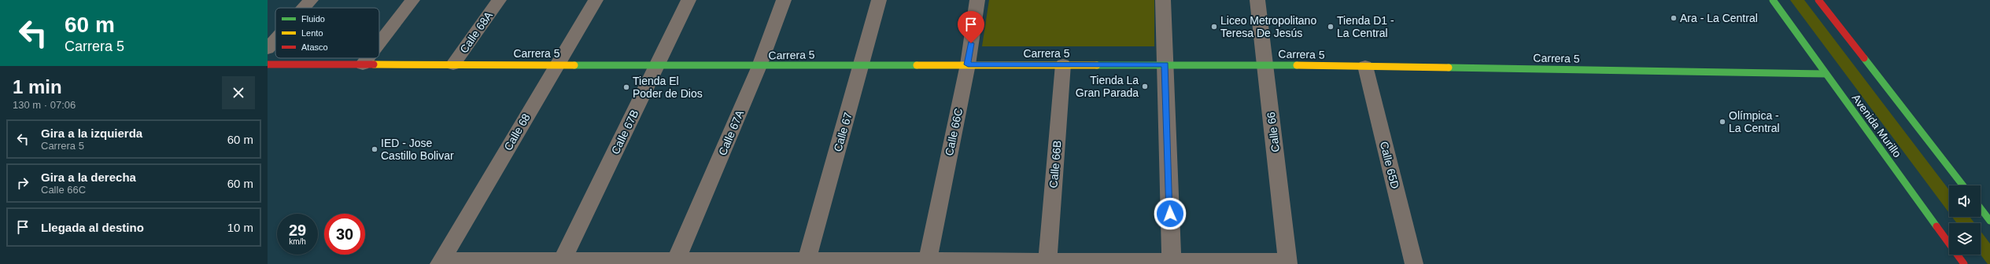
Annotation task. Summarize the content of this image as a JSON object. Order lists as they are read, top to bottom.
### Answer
{
  "streets": {
    "street": [
      "Calle 68A",
      "Carrera 5",
      "Avenida Murillo",
      "Calle 68",
      "Calle 67B",
      "Calle 67",
      "Calle 66C",
      "Calle 66",
      "Calle 67A",
      "Calle 66B",
      "Calle 65D"
    ]
  },
  "crossings": [
    ["Calle 68A", "Carrera 5"],
    ["Carrera 5", "Avenida Murillo"],
    ["Carrera 5", "Calle 68"],
    ["Carrera 5", "Calle 67B"],
    ["Carrera 5", "Calle 67"],
    ["Carrera 5", "Calle 66C"],
    ["Carrera 5", "Calle 66"],
    ["Carrera 5", "Calle 67A"],
    ["Carrera 5", "Calle 66B"],
    ["Carrera 5", "Calle 65D"]
  ],
  "places": [
    "Ara - La Central",
    "Liceo Metropolitano Teresa De Jesús",
    "Tienda D1 - La Central",
    "Tienda La Gran Parada",
    "Tienda El Poder de Dios",
    "Olímpica - La Central",
    "IED - Jose Castillo Bolivar"
  ],
  "legend": ["Fluido", "Lento", "Atasco"],
  "page": {
    "turn": ["60 m", "Carrera 5"],
    "heading": ["1 min", "130 m · 07:06"],
    "list": [
      {
        "name": "Gira a la izquierda",
        "note": "Carrera 5",
        "value": "60 m"
      },
      {
        "name": "Gira a la derecha",
        "note": "Calle 66C",
        "value": "60 m"
      },
      {
        "name": "Llegada al destino",
        "value": "10 m"
      }
    ],
    "speed": "29 km/h",
    "limit": "30"
  }
}
